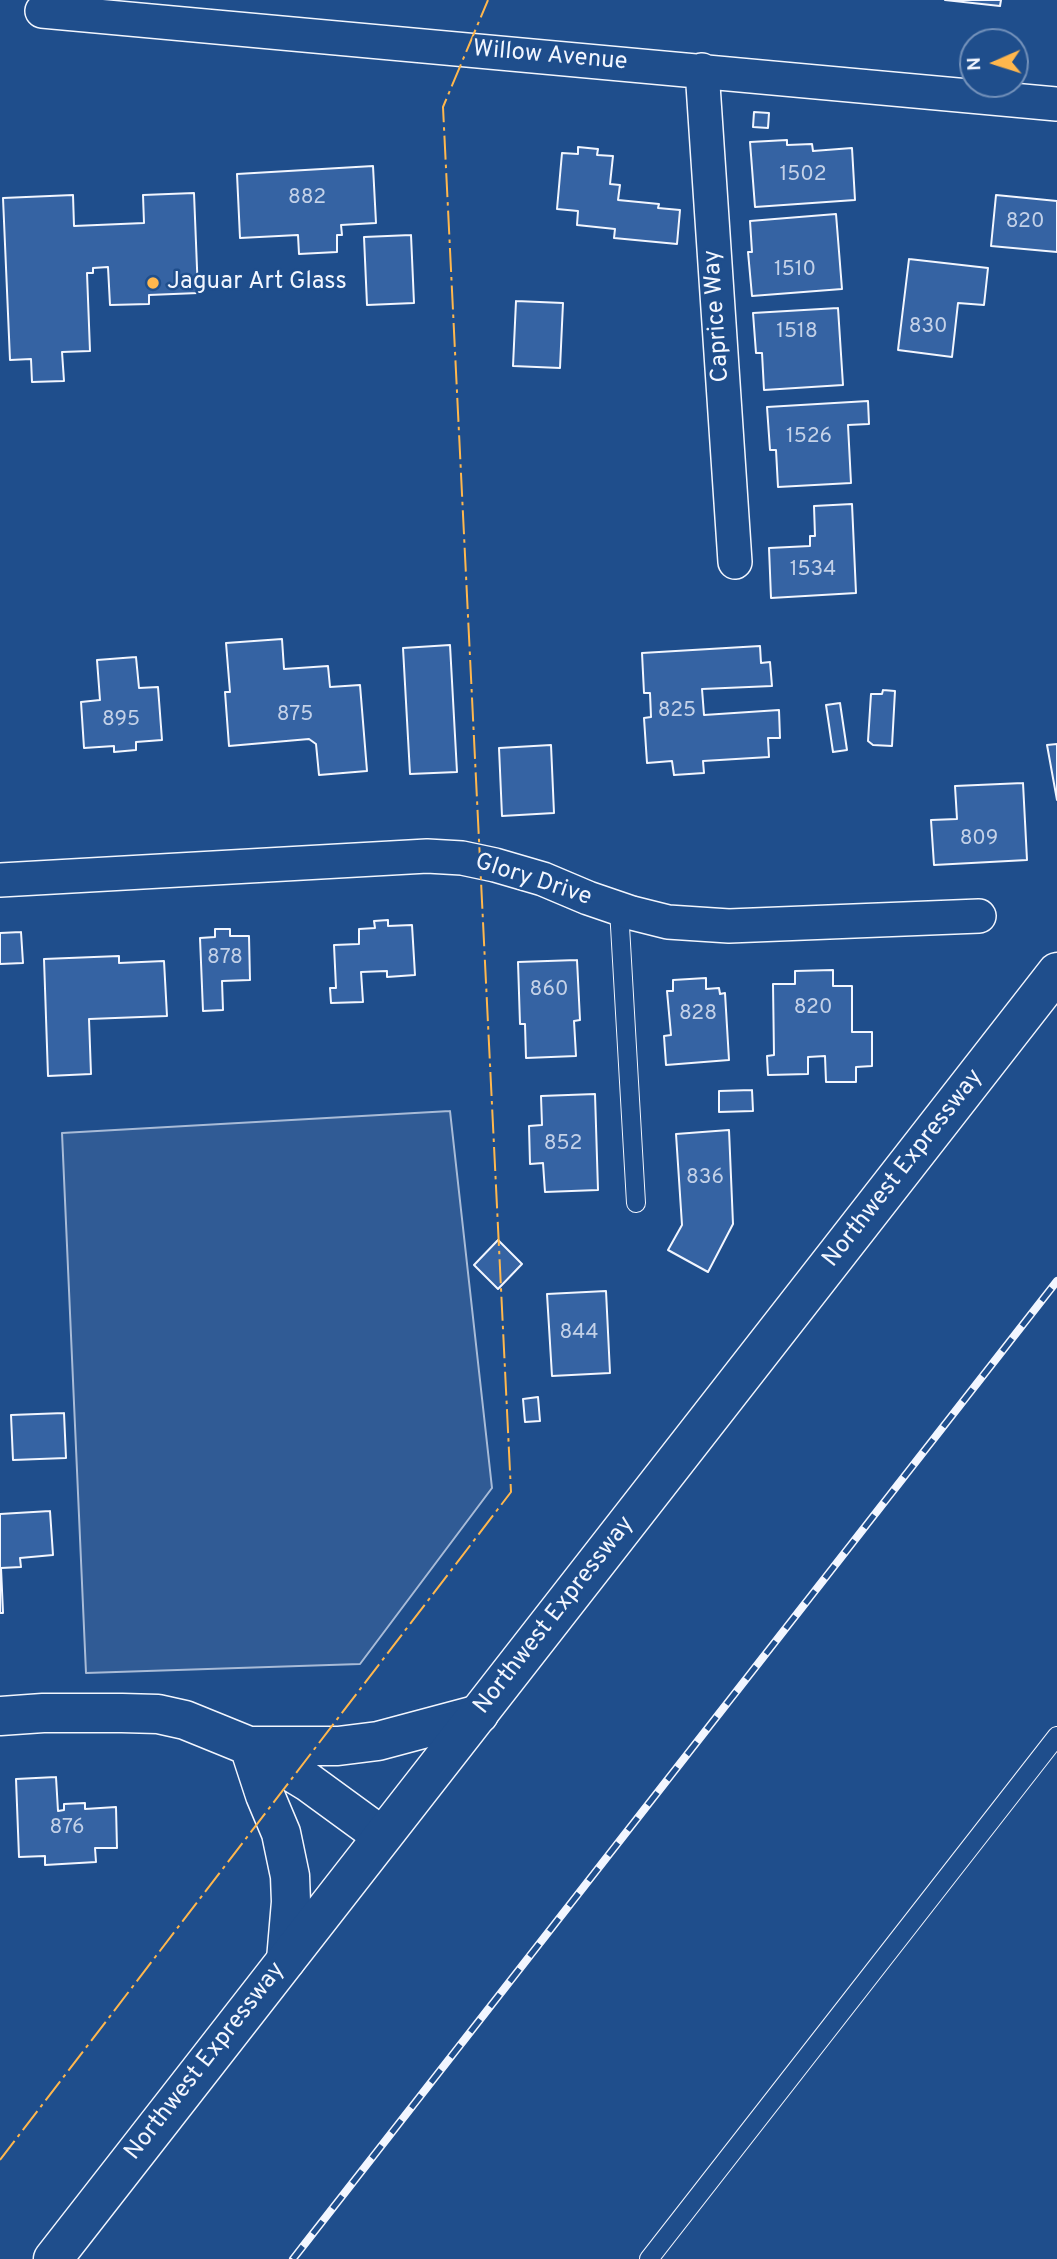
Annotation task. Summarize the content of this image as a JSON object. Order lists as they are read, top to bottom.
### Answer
{
  "streets": {
    "main road": ["Northwest Expressway"],
    "street": ["Willow Avenue", "Caprice Way", "Glory Drive"]
  },
  "crossings": [
    ["Willow Avenue", "Caprice Way"]
  ],
  "places": ["Jaguar Art Glass"],
  "house_numbers": [
    "1502",
    "882",
    "820",
    "1510",
    "830",
    "1518",
    "1526",
    "1534",
    "825",
    "875",
    "895",
    "809",
    "878",
    "860",
    "820",
    "828",
    "852",
    "836",
    "844",
    "876"
  ],
  "north": "left"
}
